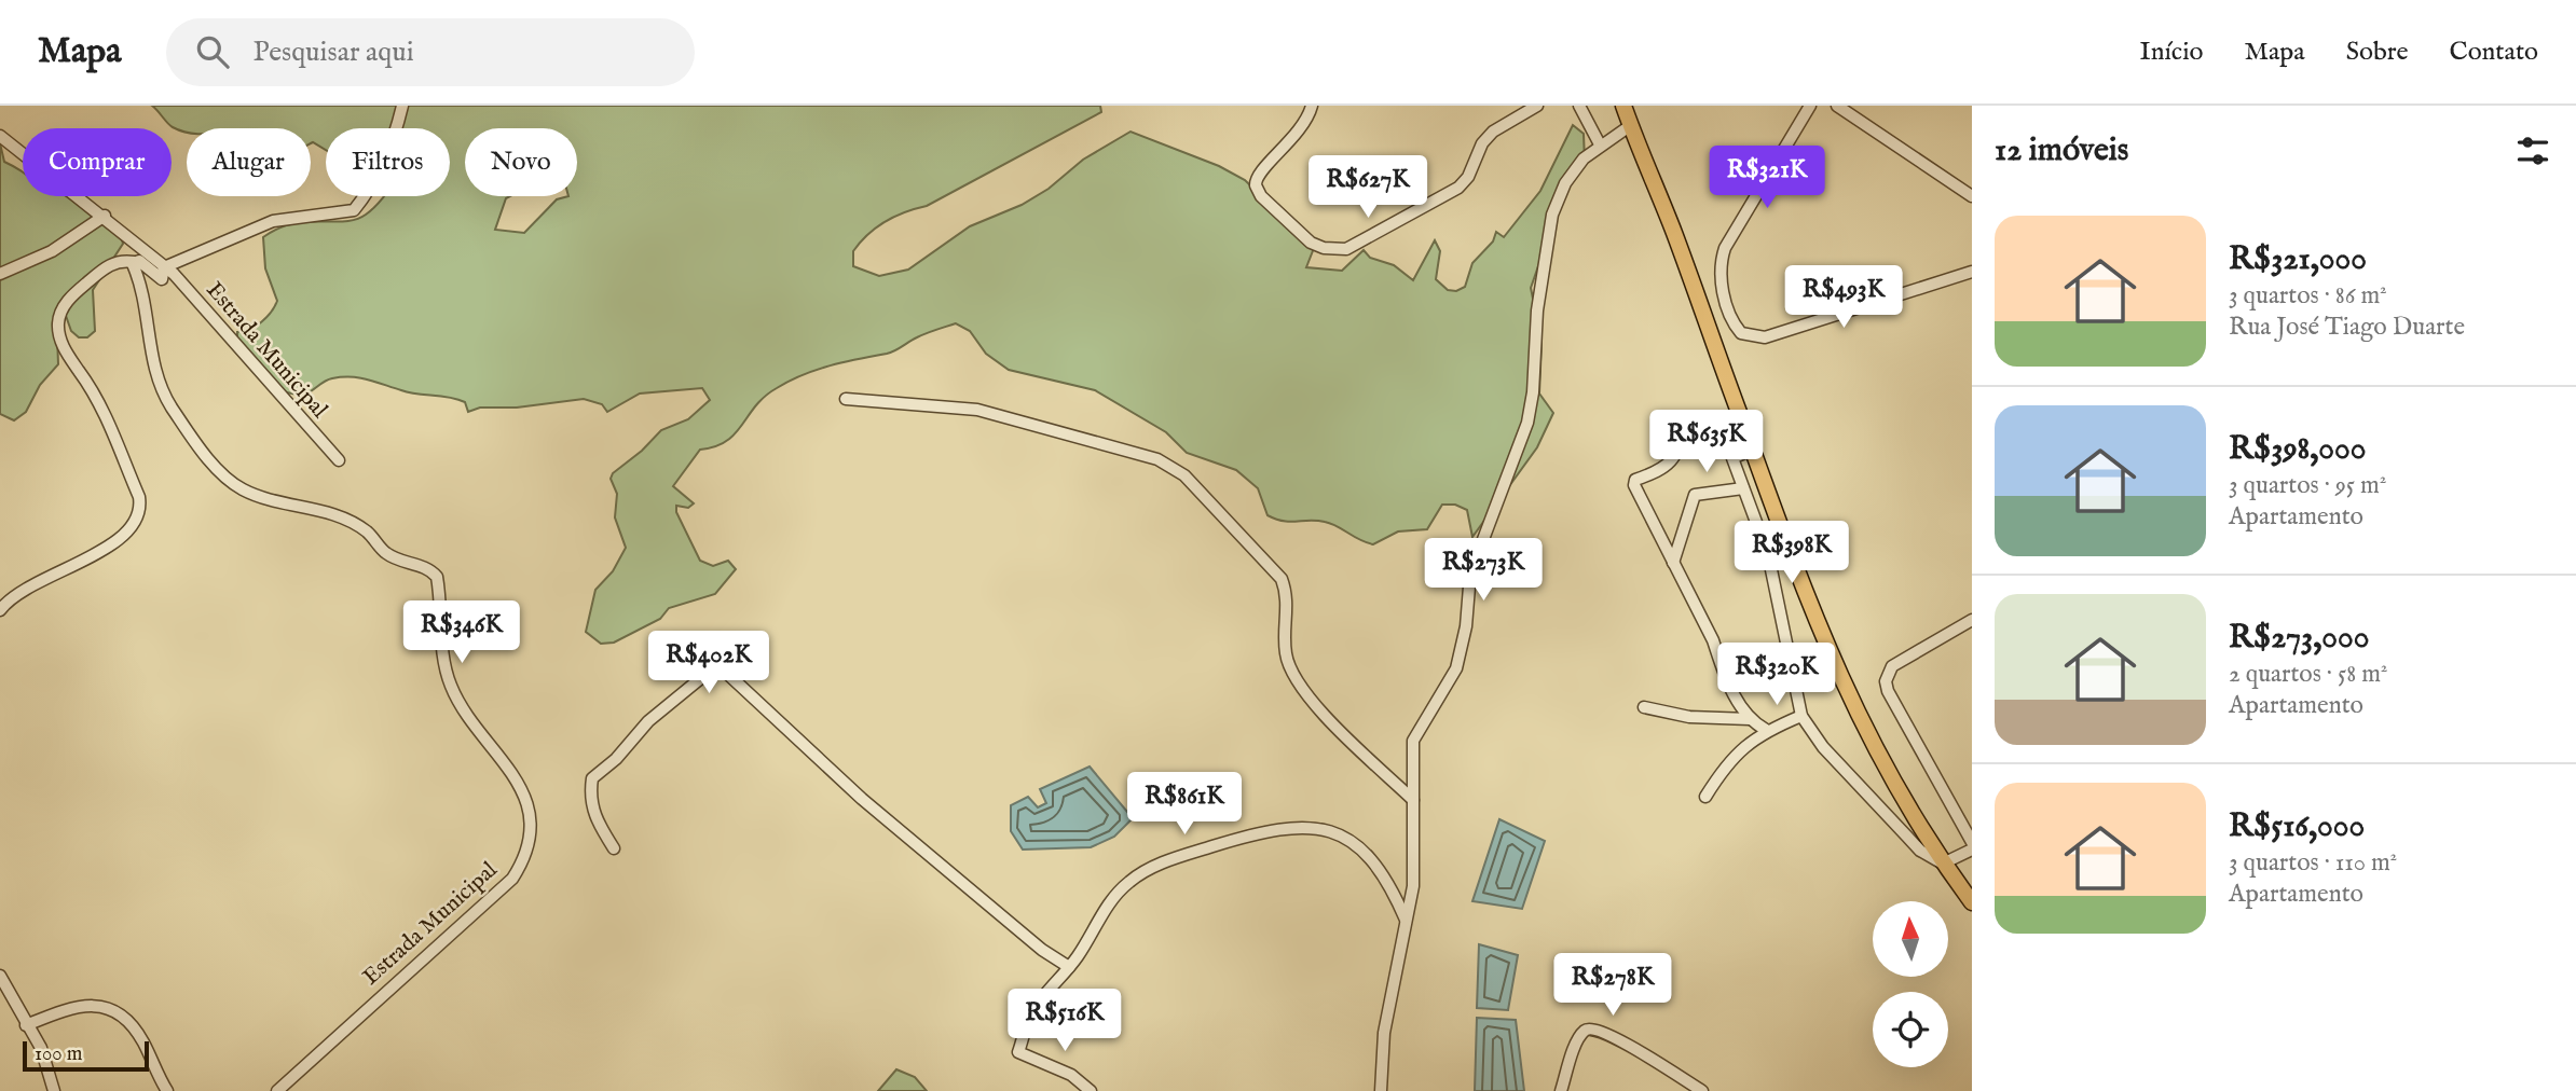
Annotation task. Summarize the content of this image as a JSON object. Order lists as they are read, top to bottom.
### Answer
{
  "streets": {
    "street": ["Estrada Municipal"]
  },
  "scale_bar": "100 m",
  "north": "top",
  "page": {
    "header": "Mapa",
    "search": "Pesquisar aqui",
    "nav": [
      "Início",
      "Mapa",
      "Sobre",
      "Contato"
    ],
    "heading": "12 imóveis",
    "chip": [
      "Comprar",
      "Alugar",
      "Filtros",
      "Novo"
    ],
    "price": [
      "R$321K",
      "R$627K",
      "R$493K",
      "R$635K",
      "R$398K",
      "R$273K",
      "R$346K",
      "R$402K",
      "R$320K",
      "R$861K",
      "R$278K",
      "R$516K"
    ],
    "list": [
      {
        "name": "R$321,000",
        "note": "3 quartos · 86 m² · Rua José Tiago Duarte"
      },
      {
        "name": "R$398,000",
        "note": "3 quartos · 95 m² · Apartamento"
      },
      {
        "name": "R$273,000",
        "note": "2 quartos · 58 m² · Apartamento"
      },
      {
        "name": "R$516,000",
        "note": "3 quartos · 110 m² · Apartamento"
      }
    ],
    "scale": "100 m"
  }
}
